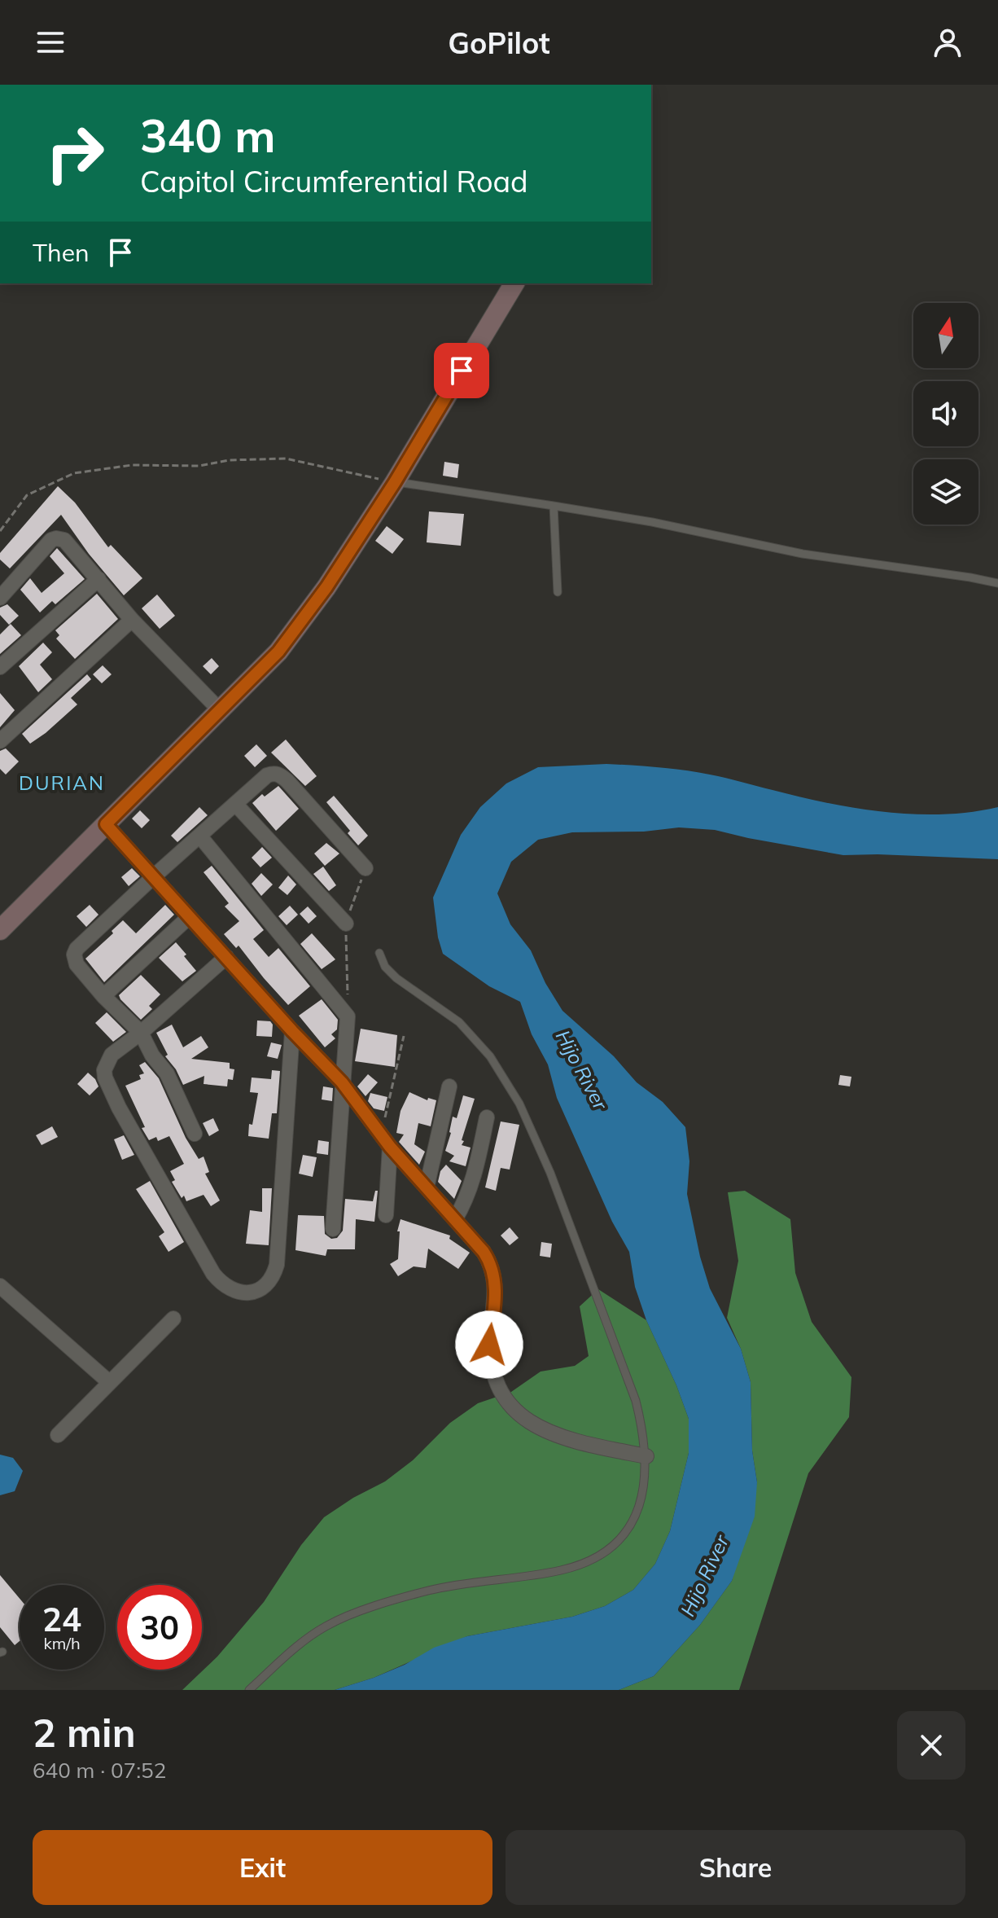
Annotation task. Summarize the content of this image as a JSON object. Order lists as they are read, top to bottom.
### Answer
{
  "districts": ["DURIAN"],
  "water": ["Hijo River"],
  "north": "top",
  "page": {
    "header": "GoPilot",
    "turn": ["340 m", "Capitol Circumferential Road"],
    "then": "Then",
    "speed": "24 km/h",
    "limit": "30",
    "heading": ["2 min", "640 m · 07:52"],
    "buttons": ["Exit", "Share"]
  }
}
